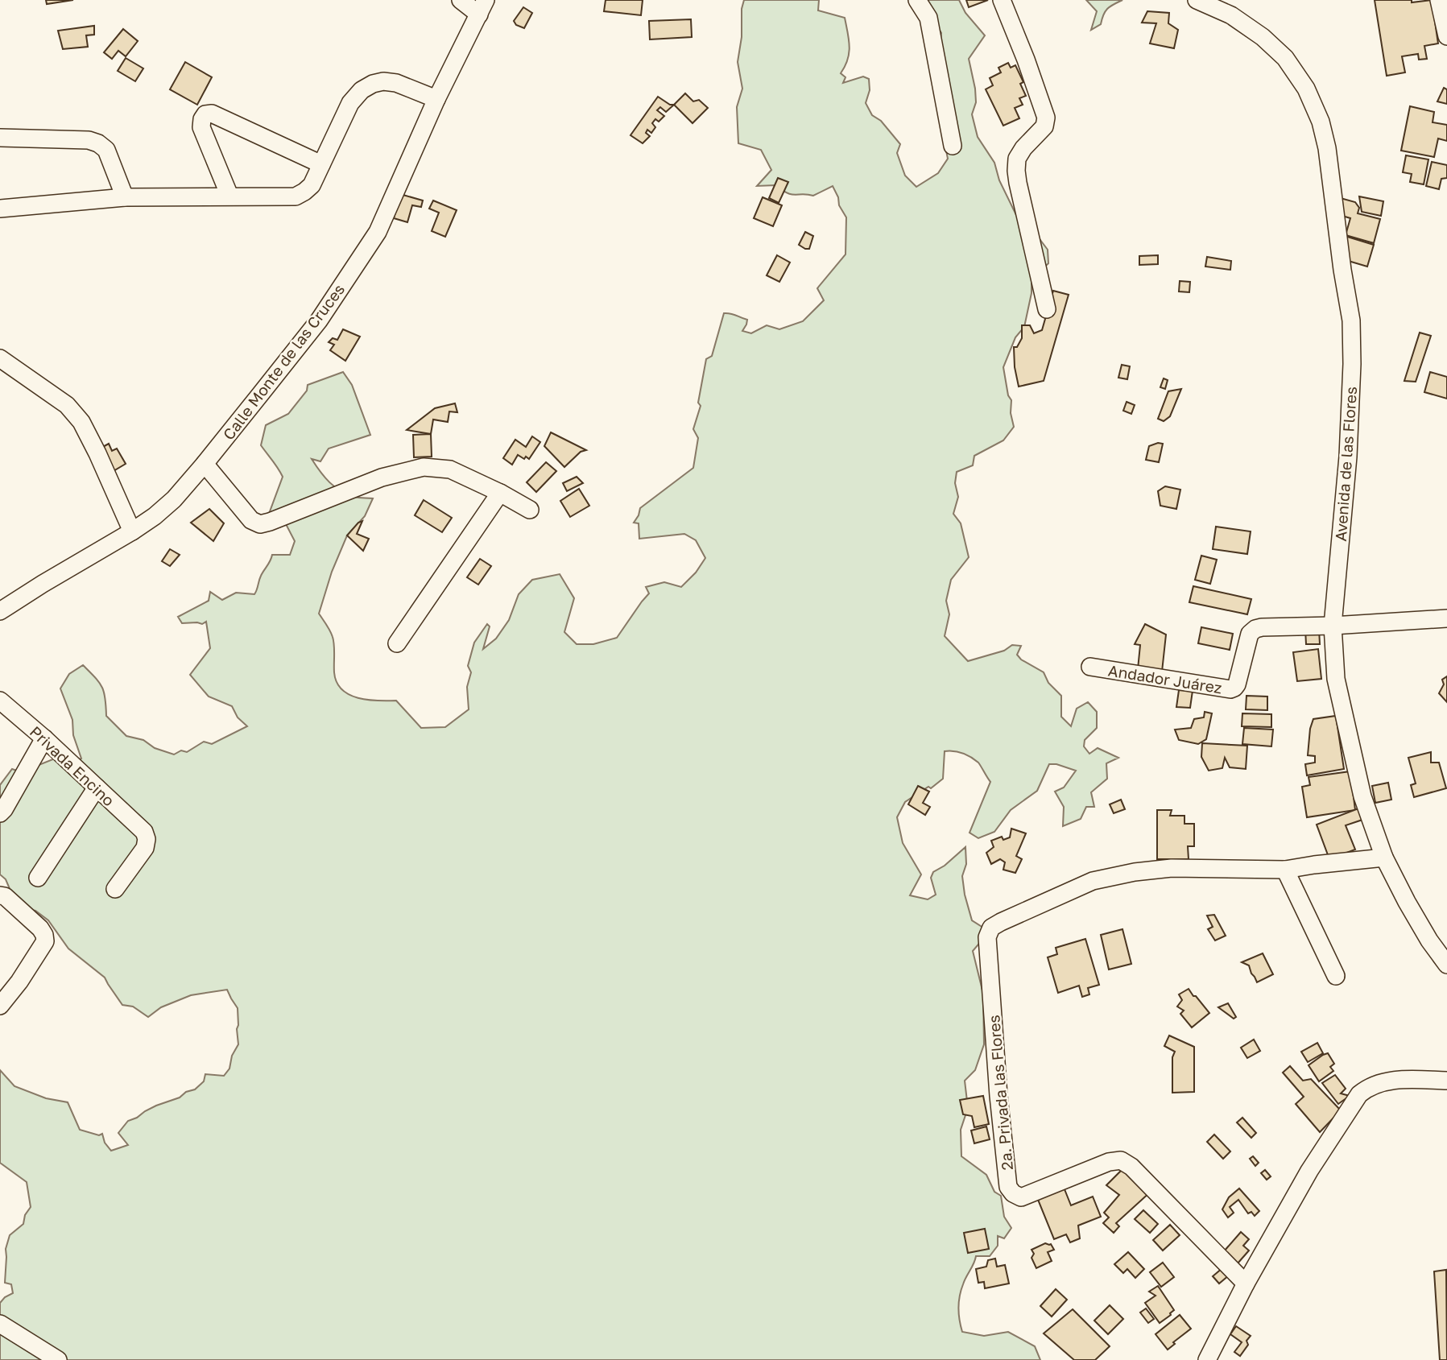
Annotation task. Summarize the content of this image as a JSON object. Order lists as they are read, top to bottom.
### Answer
{
  "streets": {
    "street": [
      "Calle Monte de las Cruces",
      "Avenida de las Flores",
      "Andador Juárez",
      "Privada Encino",
      "2a. Privada las Flores"
    ]
  },
  "crossings": [
    ["Avenida de las Flores", "Andador Juárez"],
    ["Avenida de las Flores", "2a. Privada las Flores"]
  ]
}
